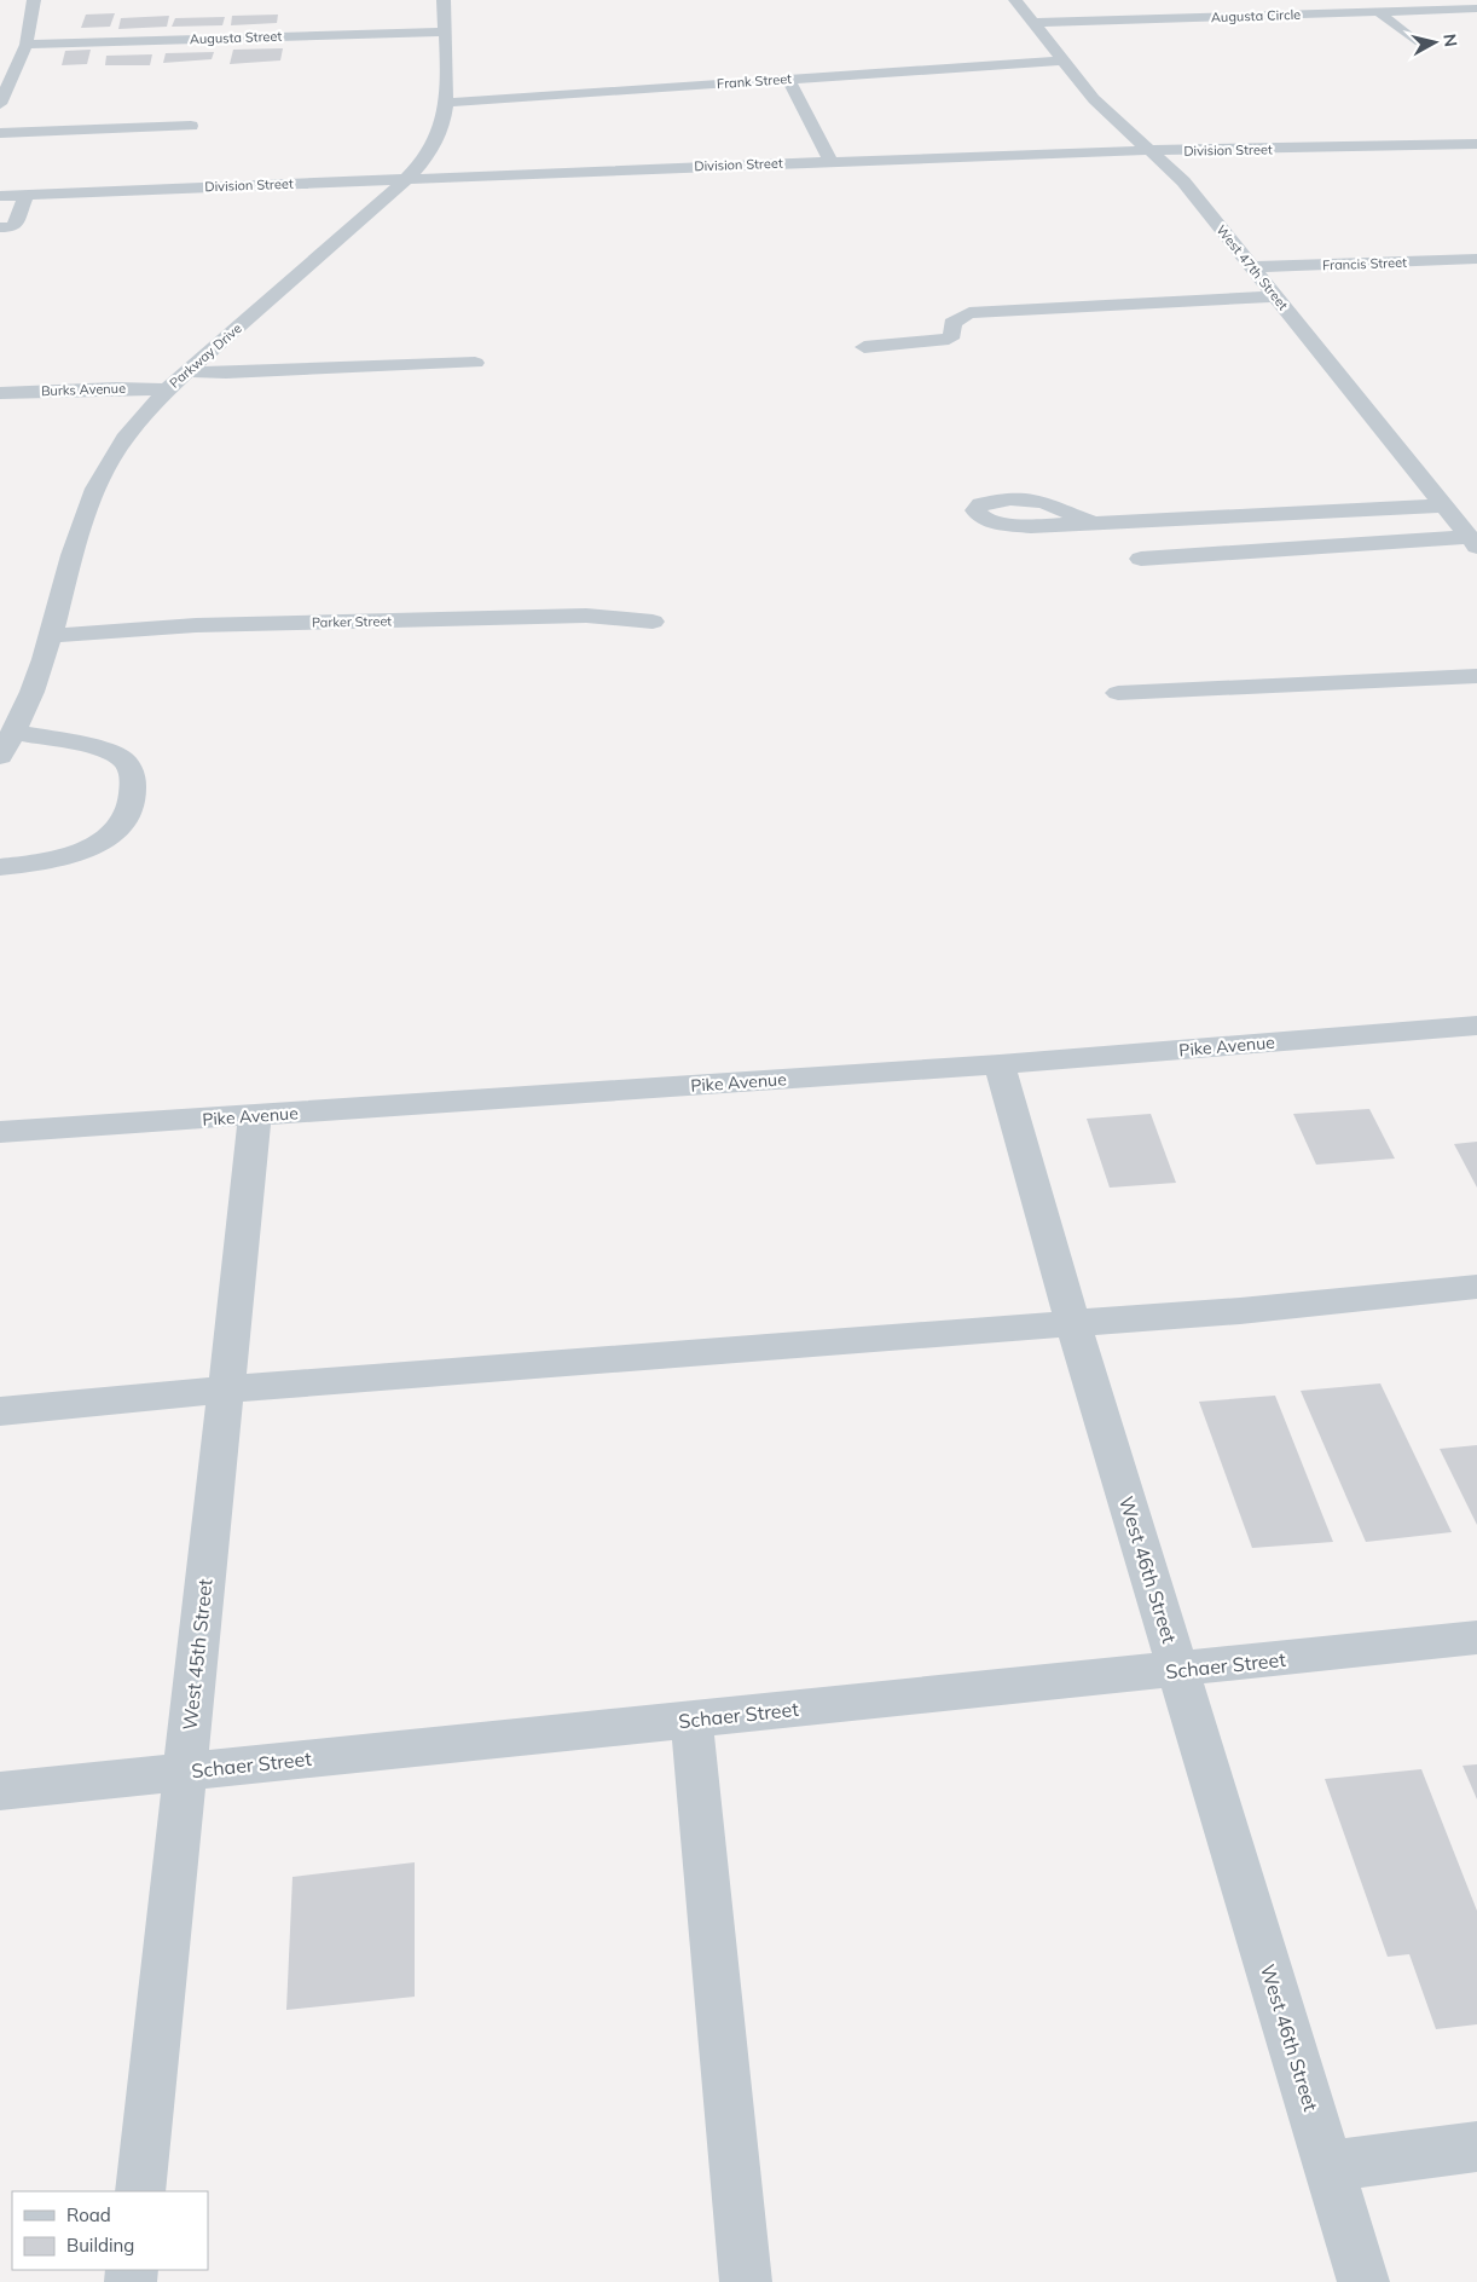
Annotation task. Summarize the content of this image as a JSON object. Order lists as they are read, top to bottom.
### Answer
{
  "streets": {
    "street": [
      "Augusta Circle",
      "Augusta Street",
      "Frank Street",
      "Division Street",
      "Francis Street",
      "West 47th Street",
      "Parkway Drive",
      "Burks Avenue",
      "Parker Street",
      "Pike Avenue",
      "West 46th Street",
      "West 45th Street",
      "Schaer Street"
    ]
  },
  "crossings": [
    ["Augusta Circle", "West 47th Street"],
    ["Augusta Street", "Parkway Drive"],
    ["Frank Street", "West 47th Street"],
    ["Frank Street", "Parkway Drive"],
    ["Division Street", "West 47th Street"],
    ["Division Street", "Parkway Drive"],
    ["Francis Street", "West 47th Street"],
    ["Parkway Drive", "Burks Avenue"],
    ["Parkway Drive", "Parker Street"],
    ["Pike Avenue", "West 46th Street"],
    ["Pike Avenue", "West 45th Street"],
    ["West 46th Street", "Schaer Street"],
    ["West 45th Street", "Schaer Street"]
  ],
  "legend": ["Road", "Building"],
  "north": "right"
}
